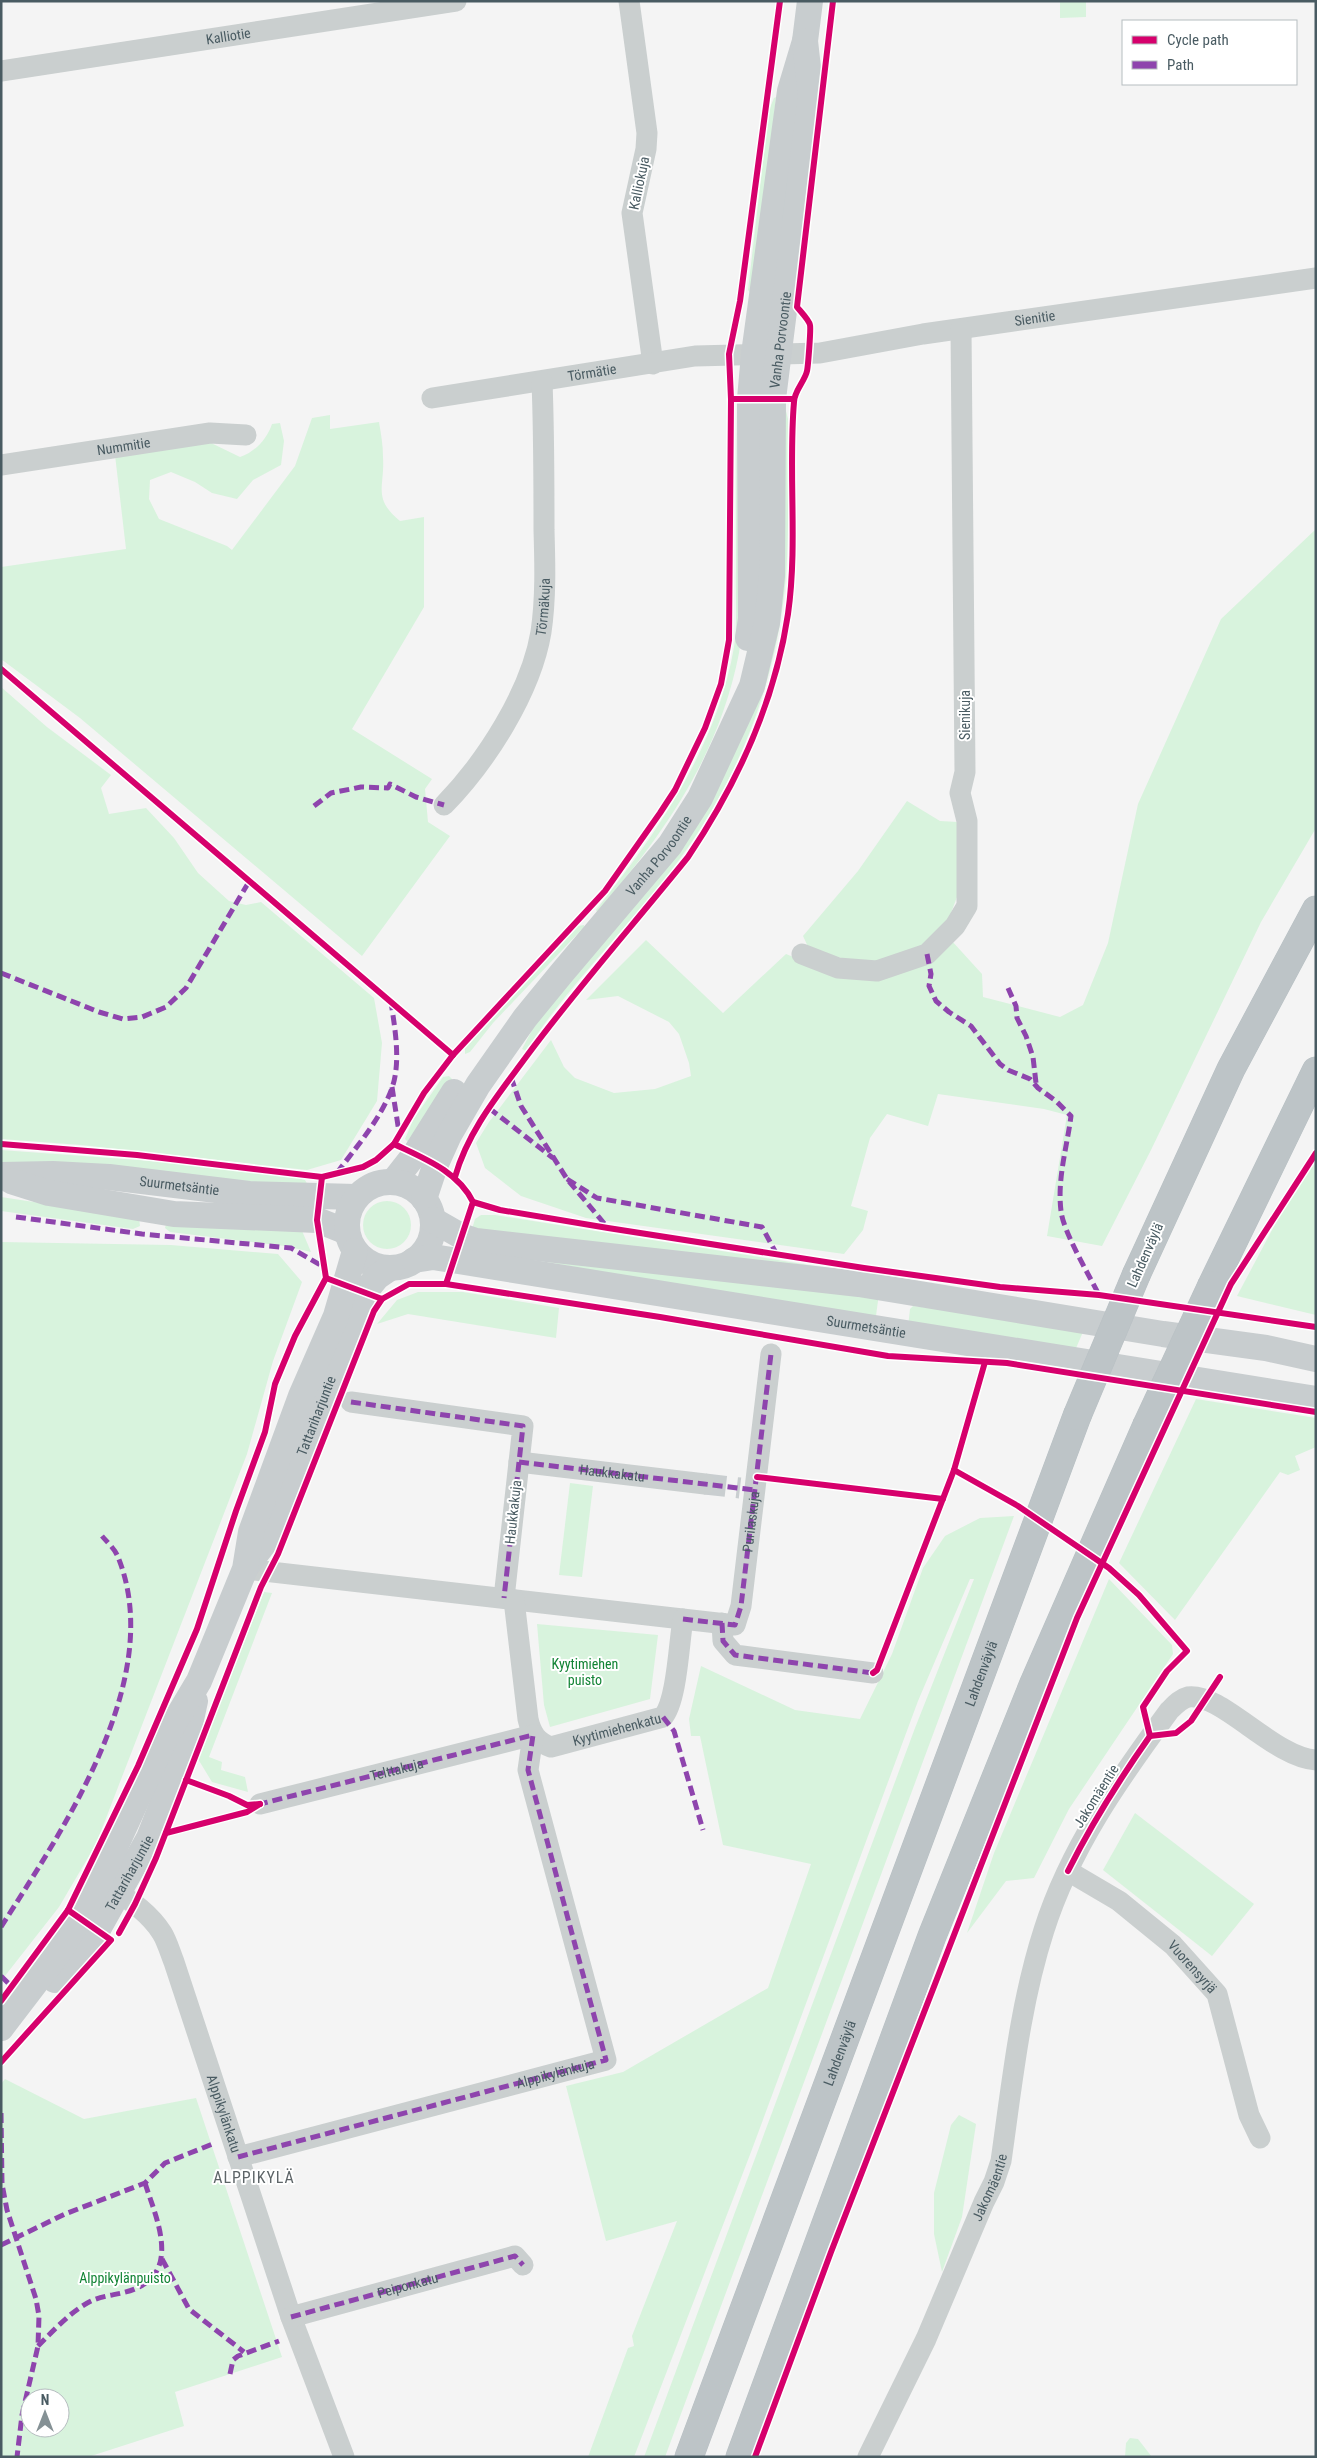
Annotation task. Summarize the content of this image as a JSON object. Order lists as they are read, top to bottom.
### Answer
{
  "streets": {
    "highway": ["Lahdenväylä"],
    "main road": ["Vanha Porvoontie", "Suurmetsäntie", "Tattariharjuntie"],
    "street": [
      "Kalliotie",
      "Kalliokuja",
      "Sienitie",
      "Törmätie",
      "Nummitie",
      "Törmäkuja",
      "Sienikuja",
      "Haukkakatu",
      "Haukkakuja",
      "Purilaskuja",
      "Kyytimiehenkatu",
      "Telttakuja",
      "Jakomäentie",
      "Vuorensyrjä",
      "Alppikylänkuja",
      "Alppikylänkatu",
      "Peiponkatu"
    ]
  },
  "crossings": [
    ["Kalliokuja", "Törmätie"],
    ["Sienitie", "Vanha Porvoontie"],
    ["Sienitie", "Törmätie"],
    ["Sienitie", "Sienikuja"],
    ["Vanha Porvoontie", "Törmätie"],
    ["Vanha Porvoontie", "Suurmetsäntie"],
    ["Vanha Porvoontie", "Tattariharjuntie"],
    ["Törmätie", "Törmäkuja"],
    ["Suurmetsäntie", "Tattariharjuntie"],
    ["Tattariharjuntie", "Alppikylänkatu"],
    ["Haukkakatu", "Haukkakuja"],
    ["Kyytimiehenkatu", "Telttakuja"],
    ["Kyytimiehenkatu", "Alppikylänkuja"],
    ["Telttakuja", "Alppikylänkuja"],
    ["Jakomäentie", "Vuorensyrjä"],
    ["Alppikylänkuja", "Alppikylänkatu"],
    ["Alppikylänkatu", "Peiponkatu"]
  ],
  "districts": ["ALPPIKYLÄ"],
  "parks": ["Kyytimiehen puisto", "Alppikylänpuisto"],
  "legend": ["Cycle path", "Path"],
  "north": "top"
}
